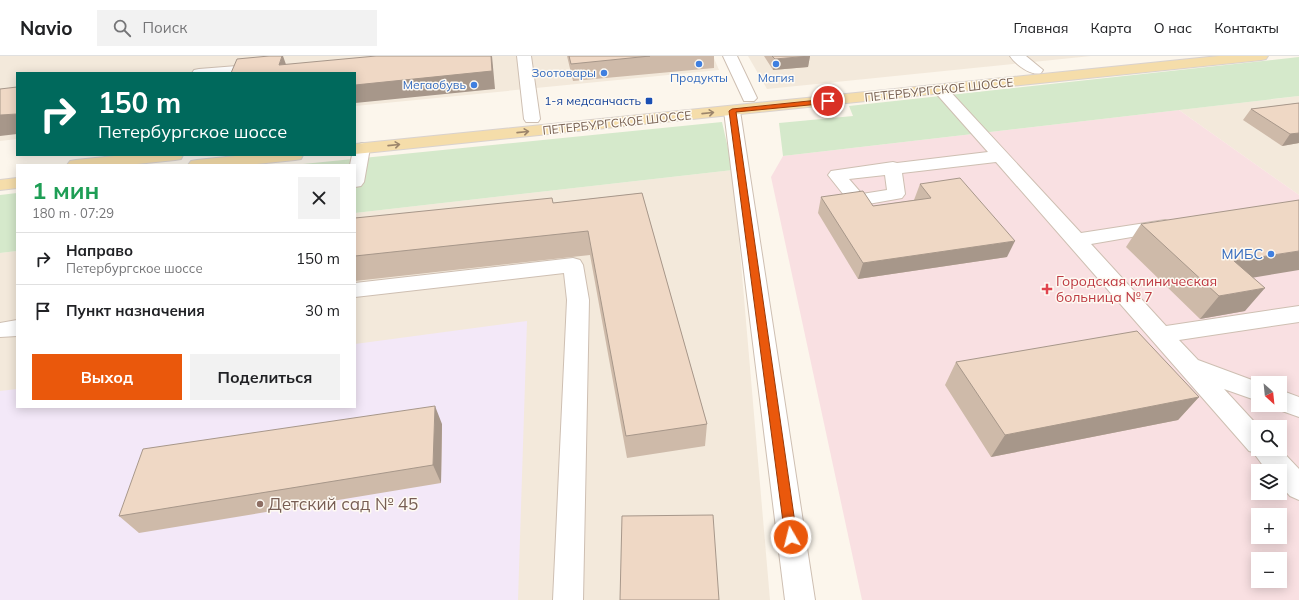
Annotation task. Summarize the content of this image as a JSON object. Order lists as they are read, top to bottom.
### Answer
{
  "streets": {
    "main road": ["ПЕТЕРБУРГСКОЕ ШОССЕ"]
  },
  "places": {
    "other": [
      "Продукты",
      "Магия",
      "Зоотовары",
      "Мегаобувь",
      "МИБС",
      "Детский сад № 45"
    ],
    "transit": ["1-я медсанчасть"],
    "health": ["Городская клиническая больница № 7"]
  },
  "north": "bottom right",
  "page": {
    "header": "Navio",
    "search": "Поиск",
    "nav": [
      "Главная",
      "Карта",
      "О нас",
      "Контакты"
    ],
    "turn": ["150 m", "Петербургское шоссе"],
    "heading": ["1 мин", "180 m · 07:29"],
    "list": [
      {
        "name": "Направо",
        "note": "Петербургское шоссе",
        "value": "150 m"
      },
      {
        "name": "Пункт назначения",
        "value": "30 m"
      }
    ],
    "buttons": ["Выход", "Поделиться"],
    "map_buttons": ["+", "−"]
  }
}
